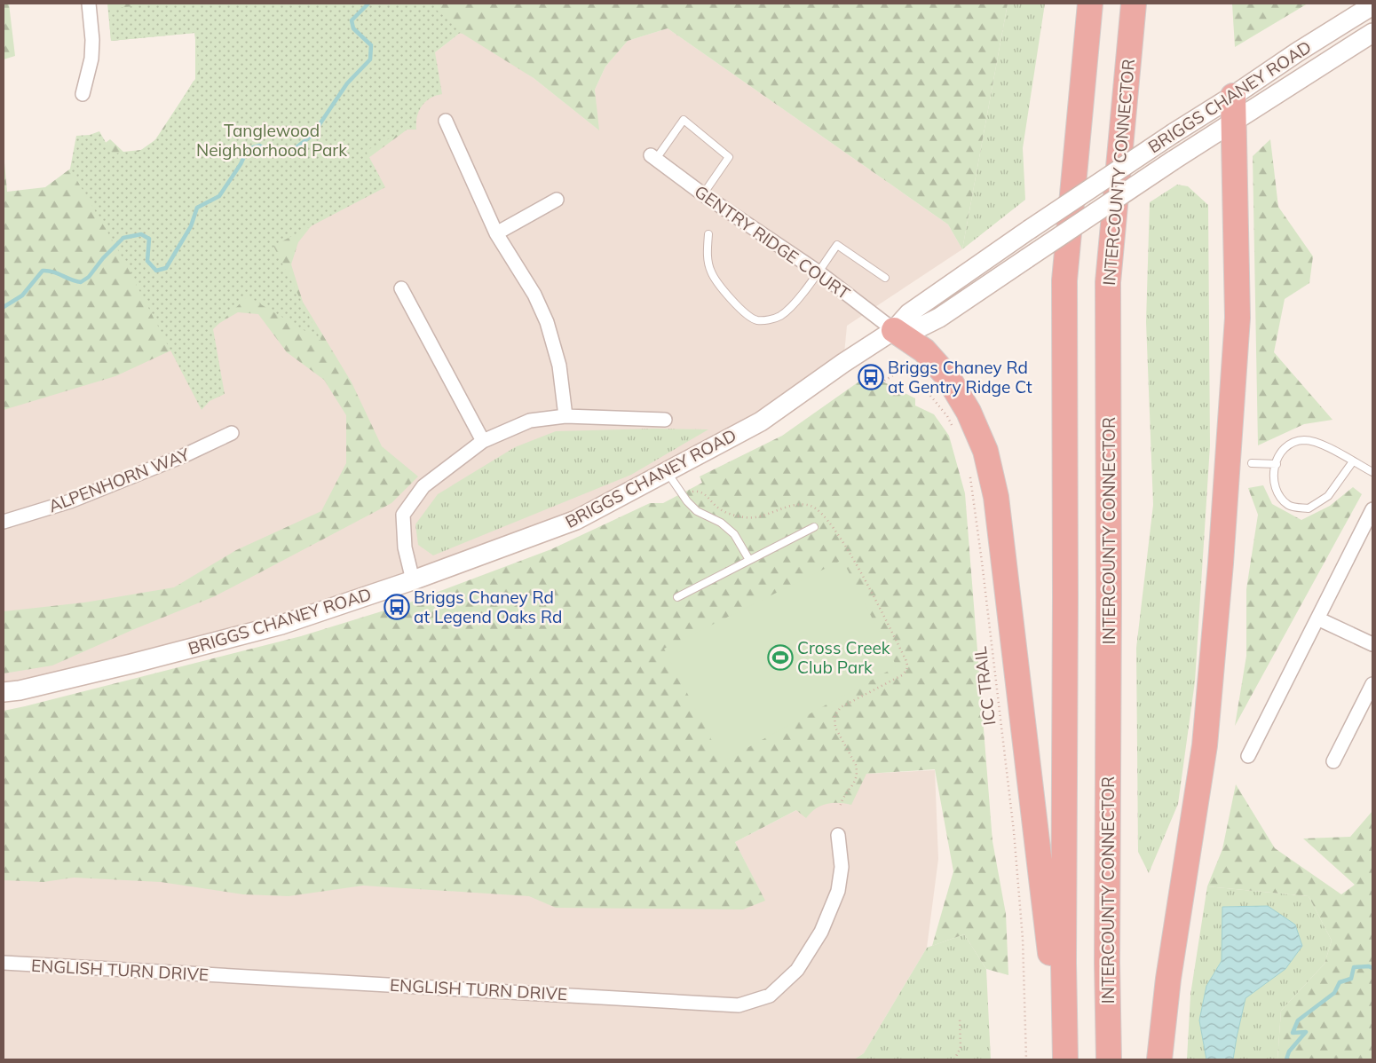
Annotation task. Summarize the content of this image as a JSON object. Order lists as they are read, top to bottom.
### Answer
{
  "streets": {
    "highway": ["INTERCOUNTY CONNECTOR"],
    "main road": ["BRIGGS CHANEY ROAD"],
    "street": ["GENTRY RIDGE COURT", "ALPENHORN WAY", "ENGLISH TURN DRIVE"],
    "path": ["ICC TRAIL"]
  },
  "crossings": [
    ["BRIGGS CHANEY ROAD", "GENTRY RIDGE COURT"]
  ],
  "parks": ["Tanglewood Neighborhood Park"],
  "places": {
    "bus stop": ["Briggs Chaney Rd at Gentry Ridge Ct", "Briggs Chaney Rd at Legend Oaks Rd"],
    "sports": ["Cross Creek Club Park"]
  }
}
